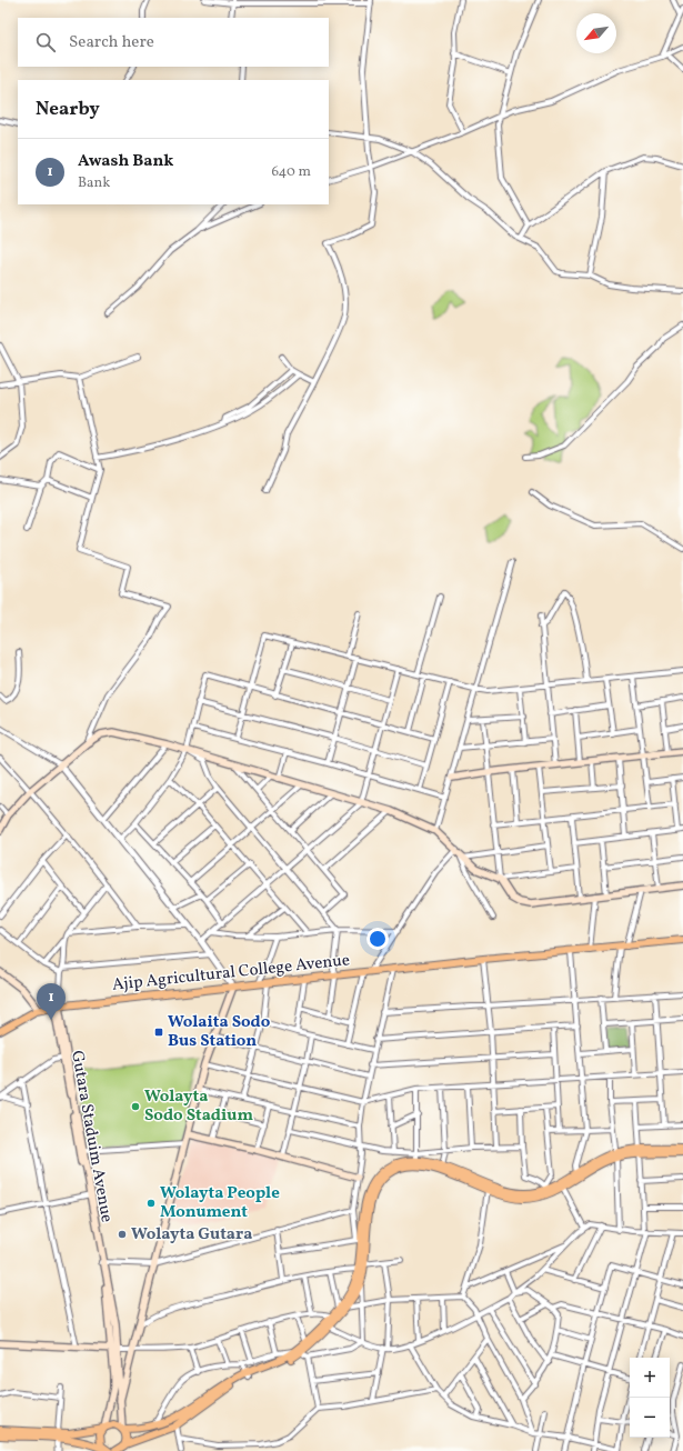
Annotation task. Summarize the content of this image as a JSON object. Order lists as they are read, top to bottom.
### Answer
{
  "streets": {
    "main road": ["Ajip Agricultural College Avenue", "Gutara Staduim Avenue"]
  },
  "places": {
    "transit": ["Wolaita Sodo Bus Station"],
    "other": ["Wolayta Sodo Stadium", "Wolayta People Monument", "Wolayta Gutara"]
  },
  "north": "bottom left",
  "page": {
    "search": "Search here",
    "heading": "Nearby",
    "list": [
      {
        "mark": "1",
        "name": "Awash Bank",
        "note": "Bank",
        "value": "640 m"
      }
    ],
    "pins": "1",
    "map_buttons": ["+", "−"]
  }
}
